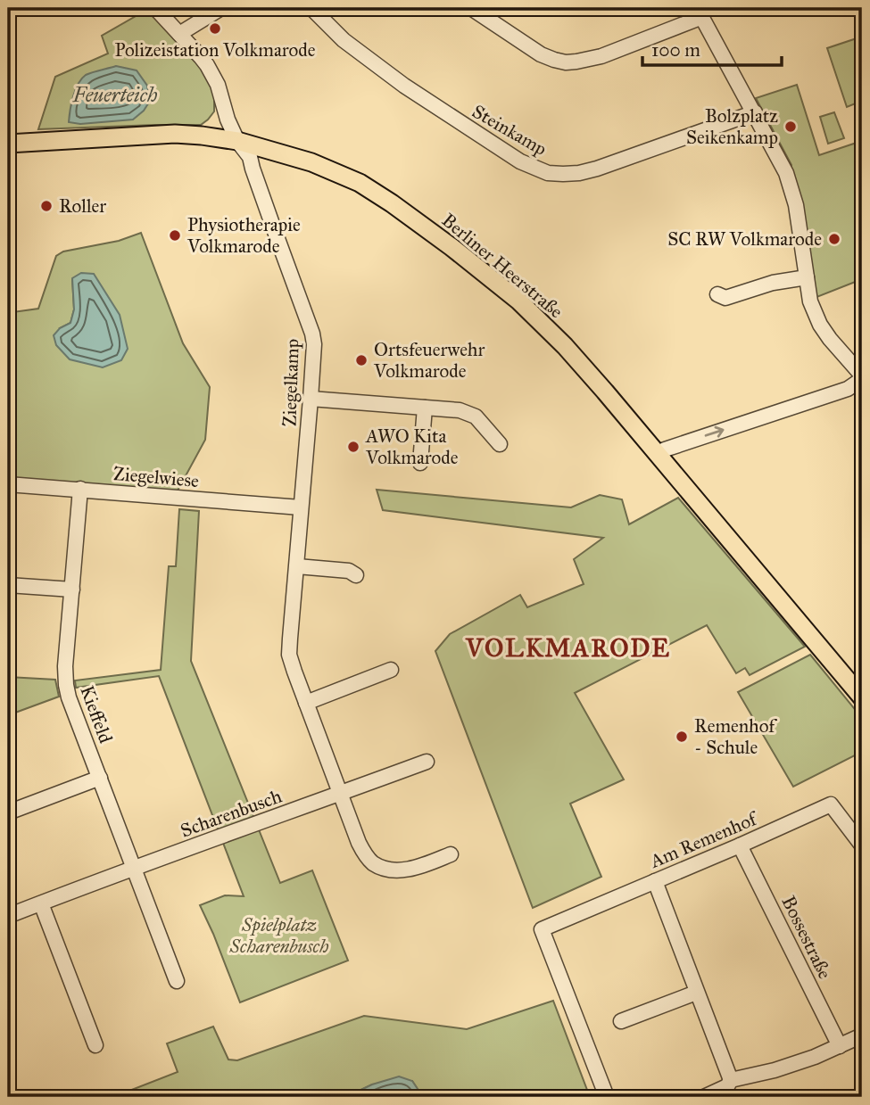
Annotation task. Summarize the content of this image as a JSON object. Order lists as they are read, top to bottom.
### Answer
{
  "streets": {
    "main road": ["Berliner Heerstraße"],
    "street": [
      "Steinkamp",
      "Ziegelkamp",
      "Ziegelwiese",
      "Kieffeld",
      "Scharenbusch",
      "Am Remenhof",
      "Bossestraße"
    ]
  },
  "crossings": [
    ["Berliner Heerstraße", "Ziegelkamp"],
    ["Ziegelkamp", "Ziegelwiese"],
    ["Ziegelkamp", "Scharenbusch"],
    ["Ziegelwiese", "Kieffeld"],
    ["Kieffeld", "Scharenbusch"],
    ["Am Remenhof", "Bossestraße"]
  ],
  "districts": ["VOLKMARODE"],
  "water": ["Feuerteich"],
  "parks": ["Spielplatz Scharenbusch"],
  "places": [
    "Polizeistation Volkmarode",
    "Bolzplatz Seikenkamp",
    "Roller",
    "Physiotherapie Volkmarode",
    "SC RW Volkmarode",
    "Ortsfeuerwehr Volkmarode",
    "AWO Kita Volkmarode",
    "Remenhof - Schule"
  ],
  "scale_bar": "100 m"
}
